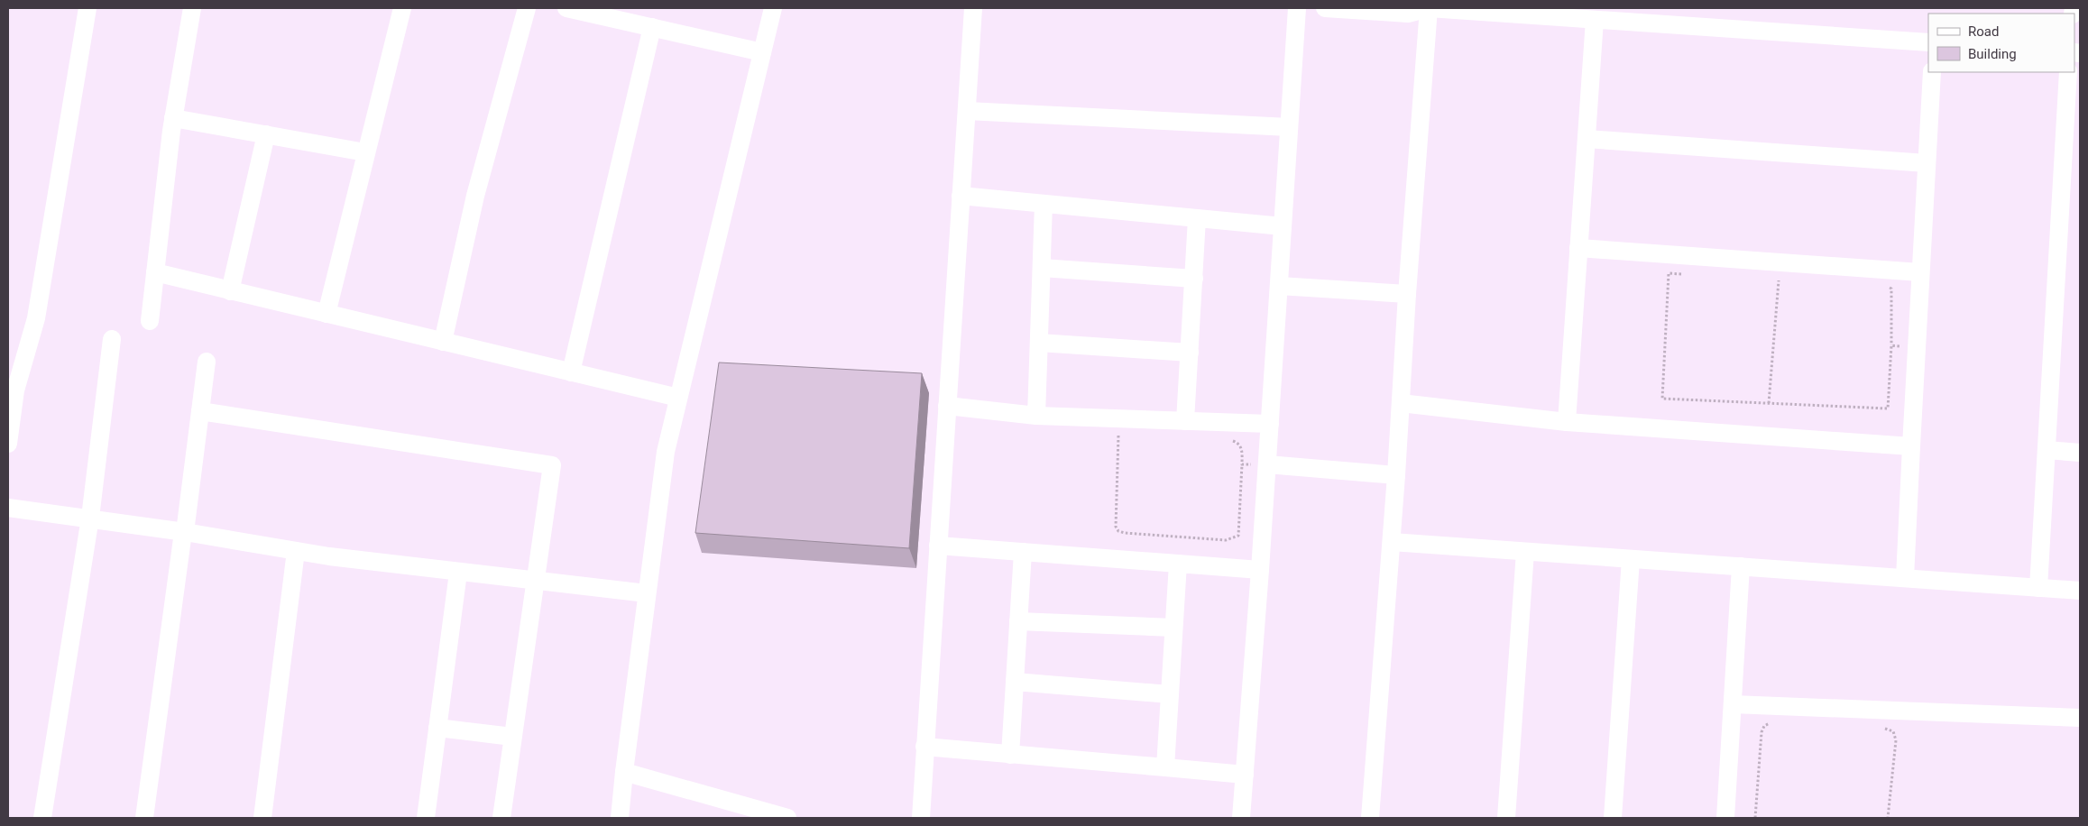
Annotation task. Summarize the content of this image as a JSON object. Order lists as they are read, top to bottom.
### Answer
{
  "legend": ["Road", "Building"]
}
